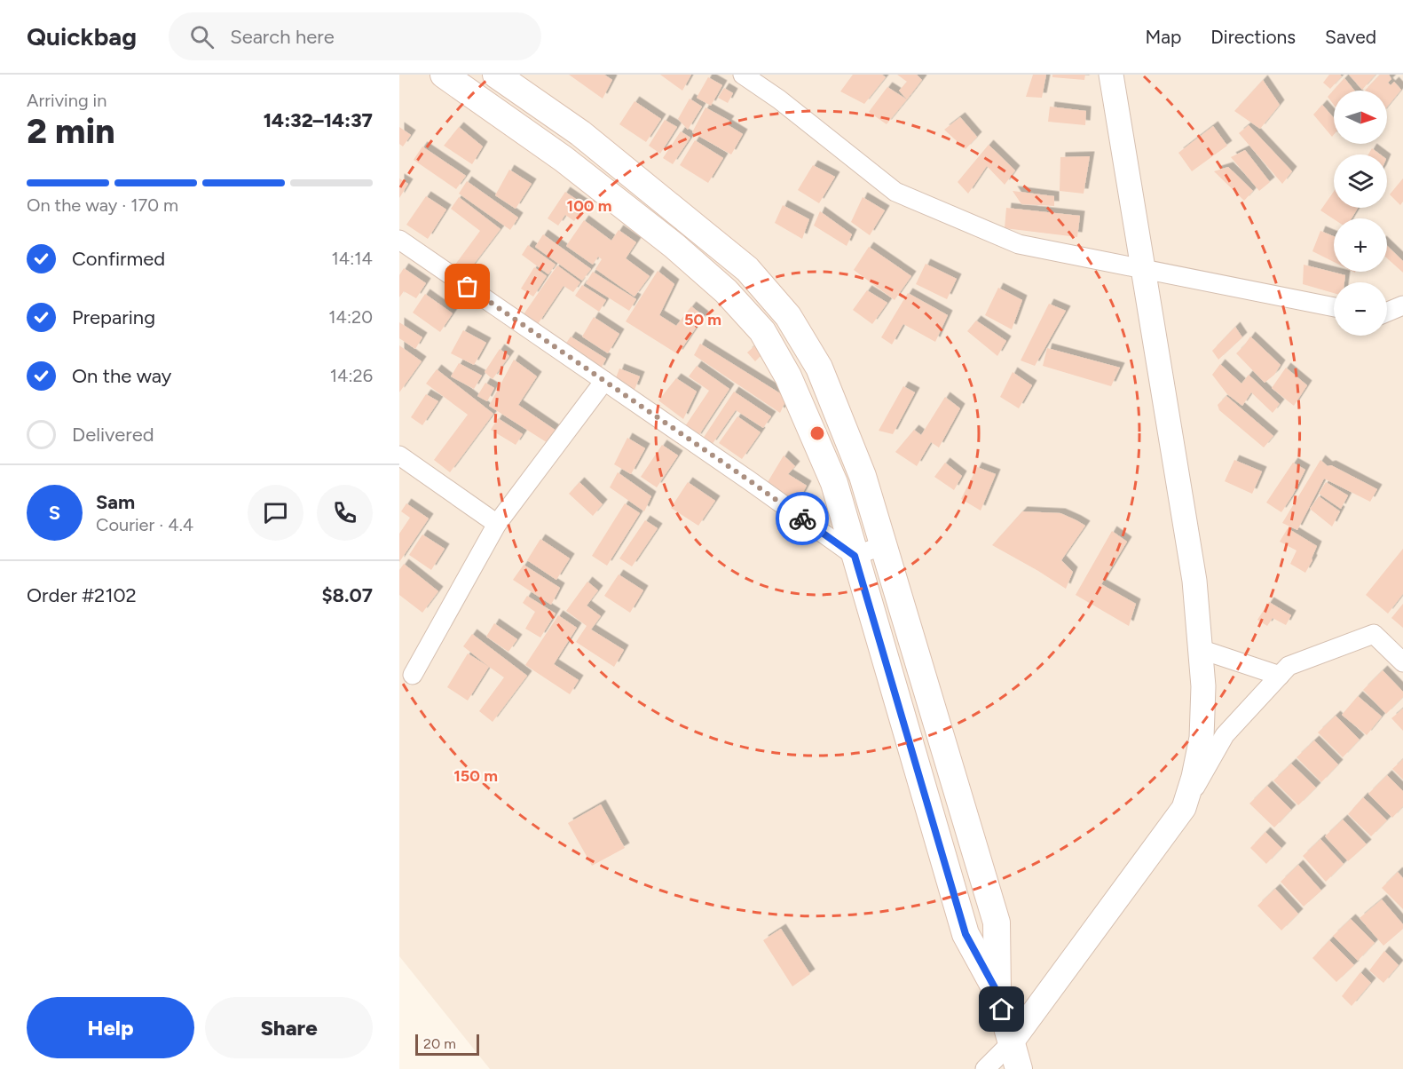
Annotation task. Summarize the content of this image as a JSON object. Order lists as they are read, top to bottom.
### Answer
{
  "scale_bar": "20 m",
  "north": "right",
  "page": {
    "header": "Quickbag",
    "search": "Search here",
    "nav": ["Map", "Directions", "Saved"],
    "heading": ["2 min", "Arriving in", "14:32–14:37"],
    "panel": [
      "Sam",
      "Courier · 4.4",
      "Order #2102",
      "$8.07"
    ],
    "map_buttons": ["+", "−"],
    "bar": "On the way · 170 m",
    "list": [
      ["Confirmed", "14:14"],
      ["Preparing", "14:20"],
      ["On the way", "14:26"],
      "Delivered"
    ],
    "round": "S",
    "buttons": ["Help", "Share"],
    "scale": "20 m"
  },
  "rings": ["100 m", "50 m", "150 m"]
}
